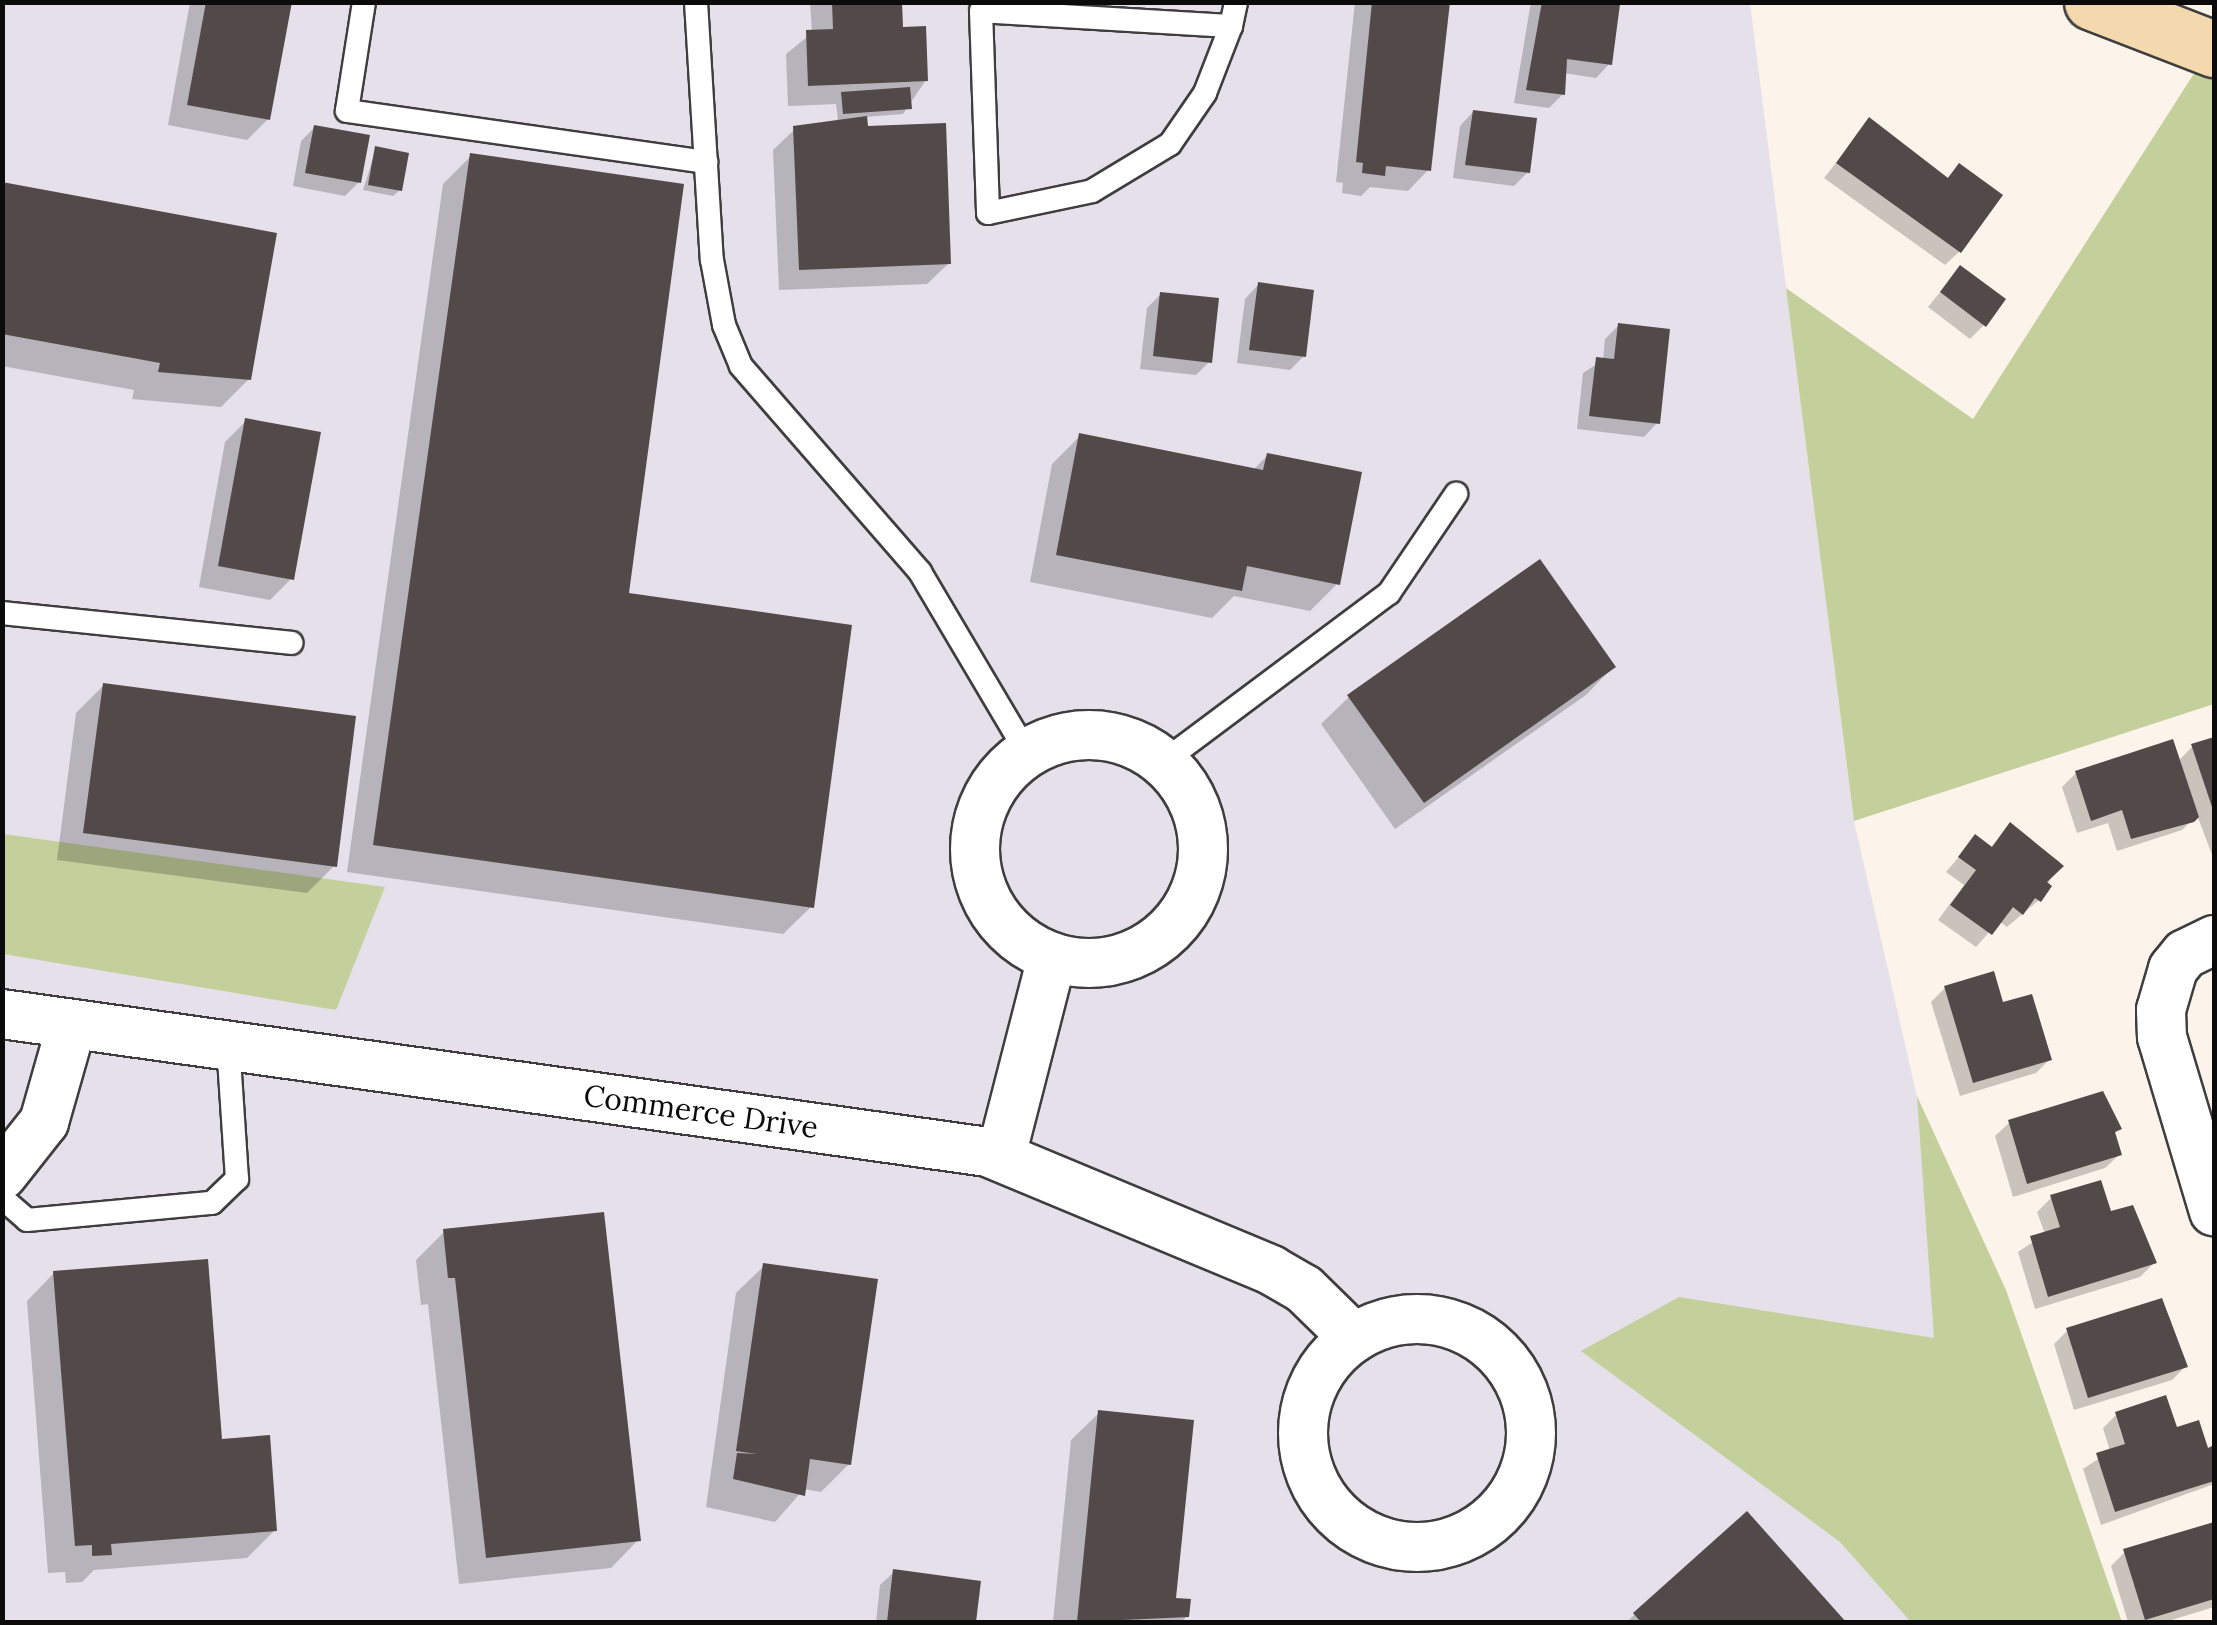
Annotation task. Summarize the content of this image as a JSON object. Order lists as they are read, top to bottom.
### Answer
{
  "streets": {
    "street": ["Commerce Drive"]
  }
}
